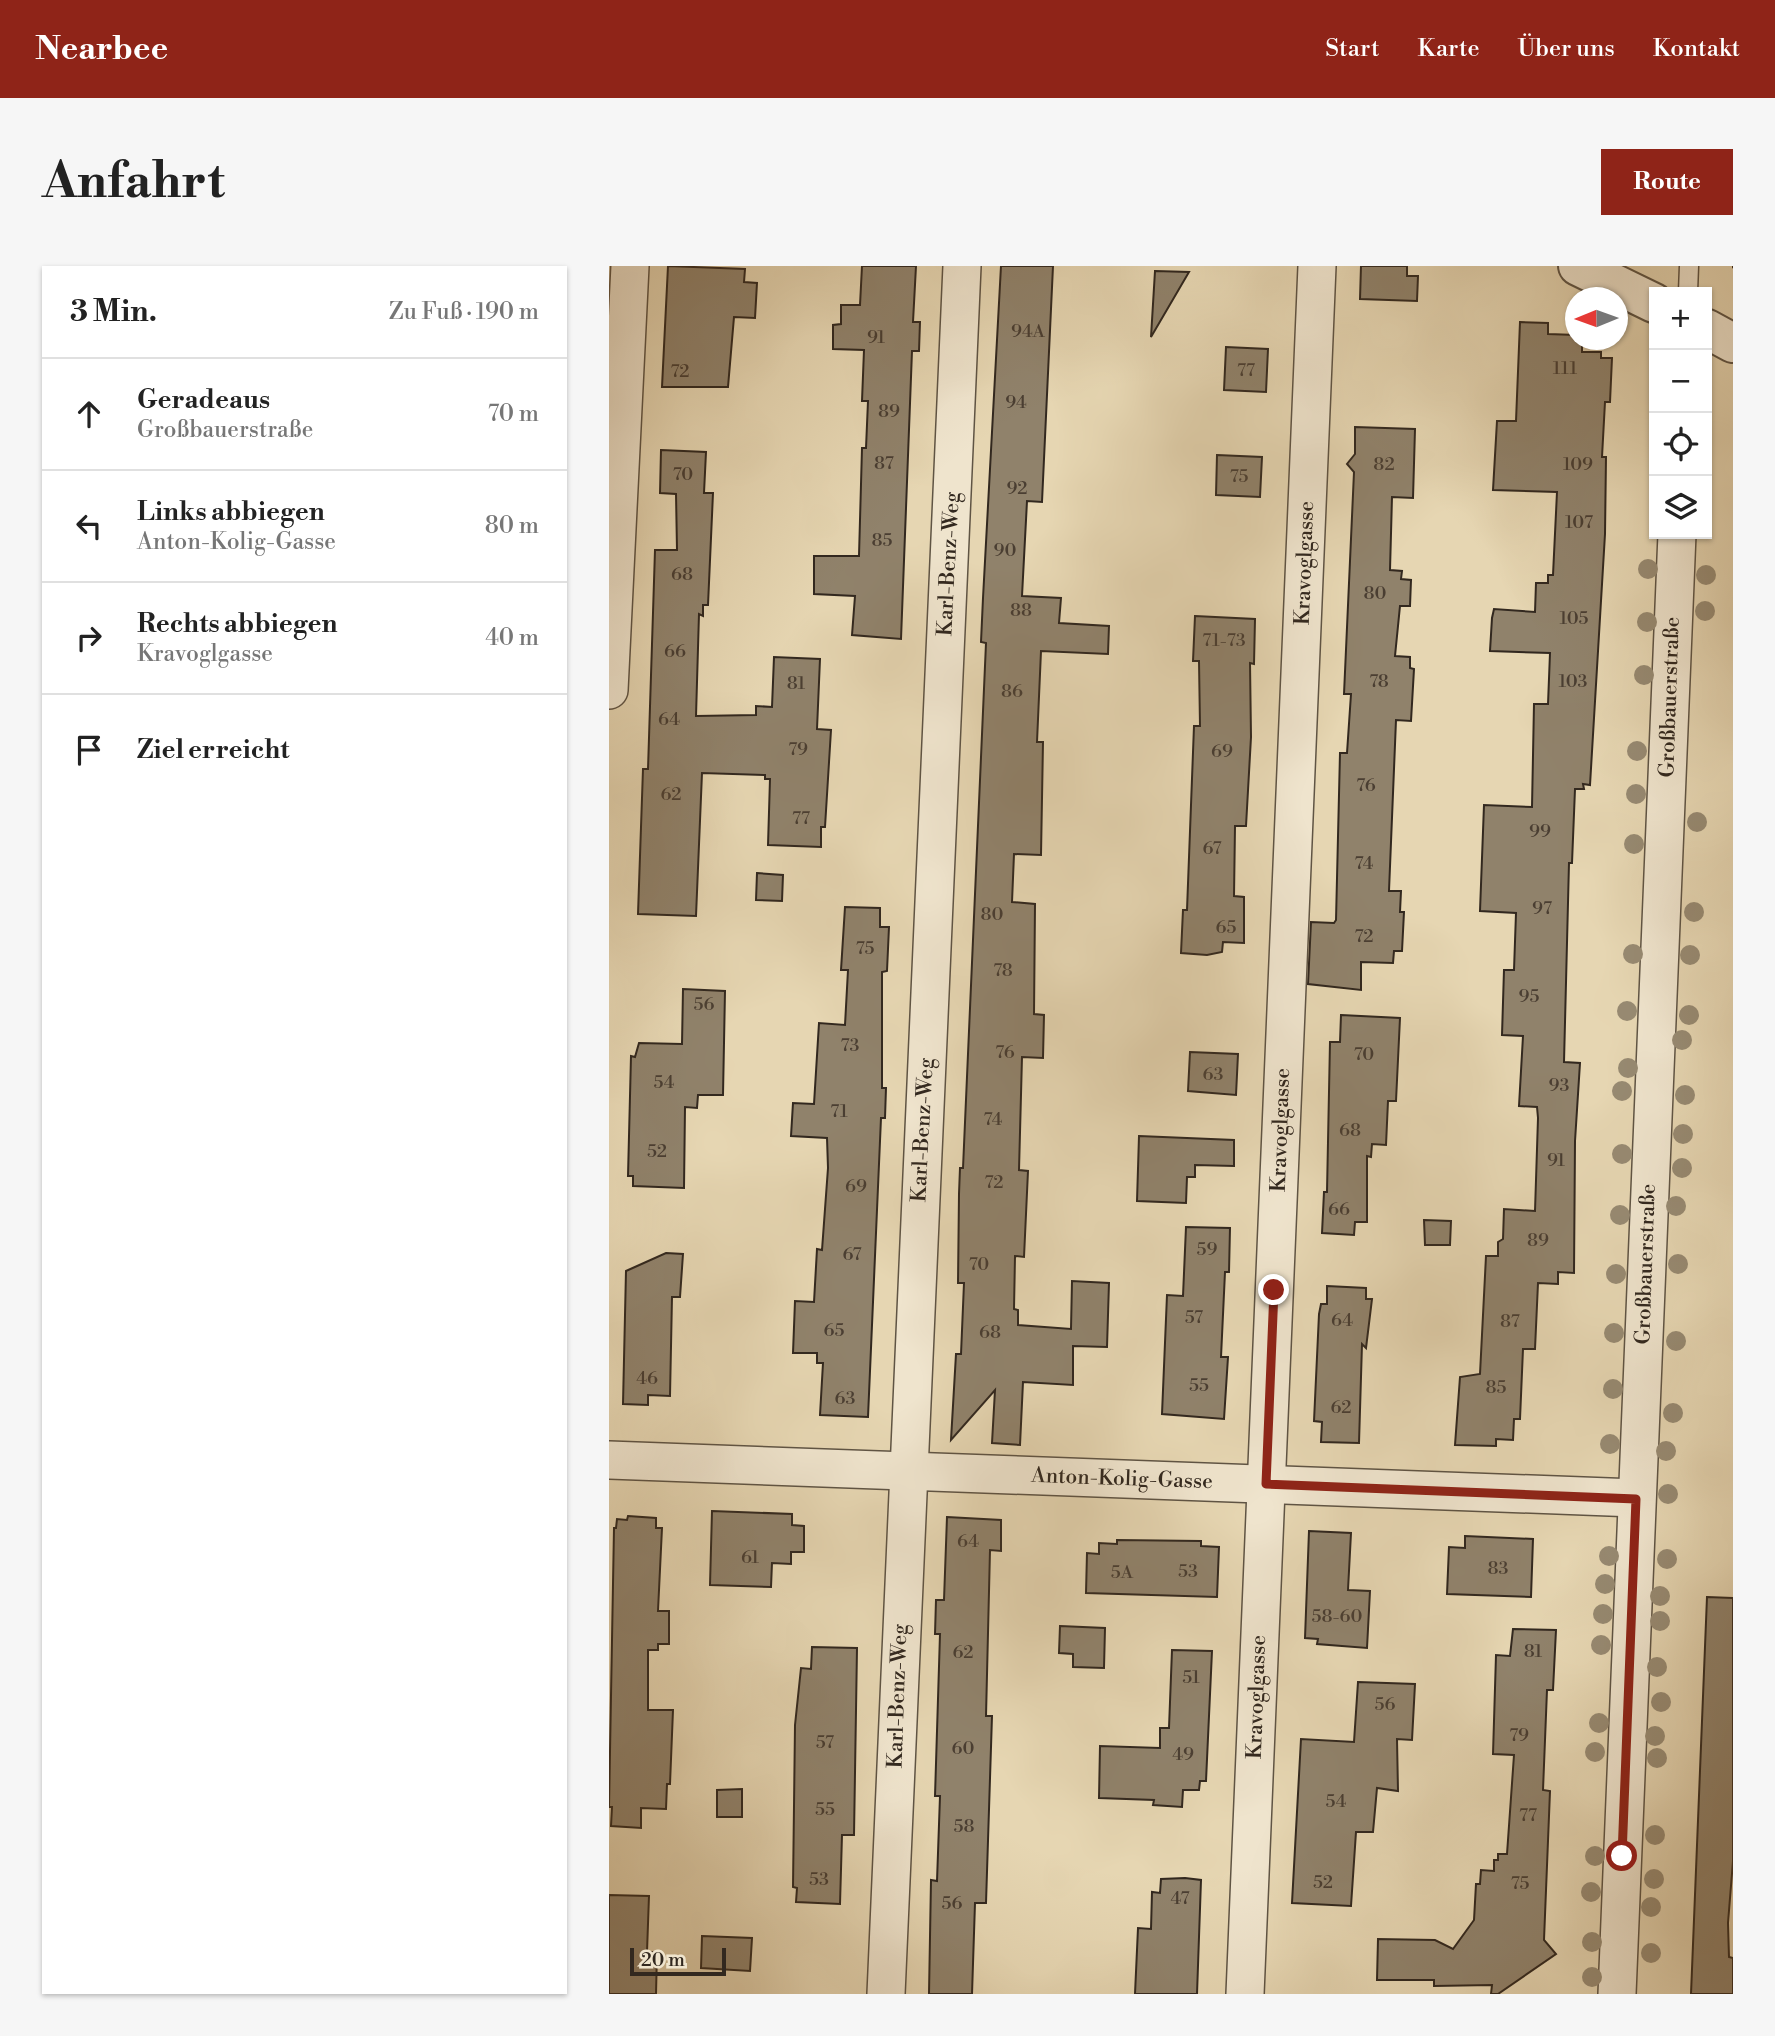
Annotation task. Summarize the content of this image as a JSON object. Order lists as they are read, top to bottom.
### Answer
{
  "streets": {
    "street": [
      "Kravoglgasse",
      "Karl-Benz-Weg",
      "Großbauerstraße",
      "Anton-Kolig-Gasse"
    ]
  },
  "crossings": [
    ["Kravoglgasse", "Anton-Kolig-Gasse"],
    ["Karl-Benz-Weg", "Anton-Kolig-Gasse"],
    ["Großbauerstraße", "Anton-Kolig-Gasse"]
  ],
  "house_numbers": [
    "94A",
    "91",
    "111",
    "77",
    "72",
    "94",
    "89",
    "87",
    "82",
    "109",
    "70",
    "75",
    "92",
    "107",
    "85",
    "90",
    "68",
    "80",
    "88",
    "105",
    "71-73",
    "66",
    "78",
    "103",
    "81",
    "86",
    "64",
    "79",
    "69",
    "76",
    "62",
    "77",
    "99",
    "67",
    "74",
    "97",
    "80",
    "65",
    "72",
    "75",
    "78",
    "95",
    "56",
    "73",
    "76",
    "70",
    "63",
    "54",
    "93",
    "71",
    "74",
    "68",
    "52",
    "91",
    "72",
    "69",
    "66",
    "89",
    "59",
    "67",
    "70",
    "57",
    "64",
    "87",
    "65",
    "68",
    "46",
    "55",
    "85",
    "63",
    "62",
    "64",
    "61",
    "83",
    "53",
    "5A",
    "58-60",
    "81",
    "62",
    "51",
    "56",
    "79",
    "57",
    "60",
    "49",
    "54",
    "55",
    "77",
    "58",
    "53",
    "52",
    "75",
    "47",
    "56"
  ],
  "scale_bar": "20 m",
  "north": "left",
  "page": {
    "header": "Nearbee",
    "nav": [
      "Start",
      "Karte",
      "Über uns",
      "Kontakt"
    ],
    "buttons": "Route",
    "title": "Anfahrt",
    "heading": ["3 Min.", "Zu Fuß · 190 m"],
    "map_buttons": ["+", "−"],
    "list": [
      ["Geradeaus", "Großbauerstraße", "70 m"],
      ["Links abbiegen", "Anton-Kolig-Gasse", "80 m"],
      ["Rechts abbiegen", "Kravoglgasse", "40 m"],
      "Ziel erreicht"
    ],
    "scale": "20 m"
  }
}
